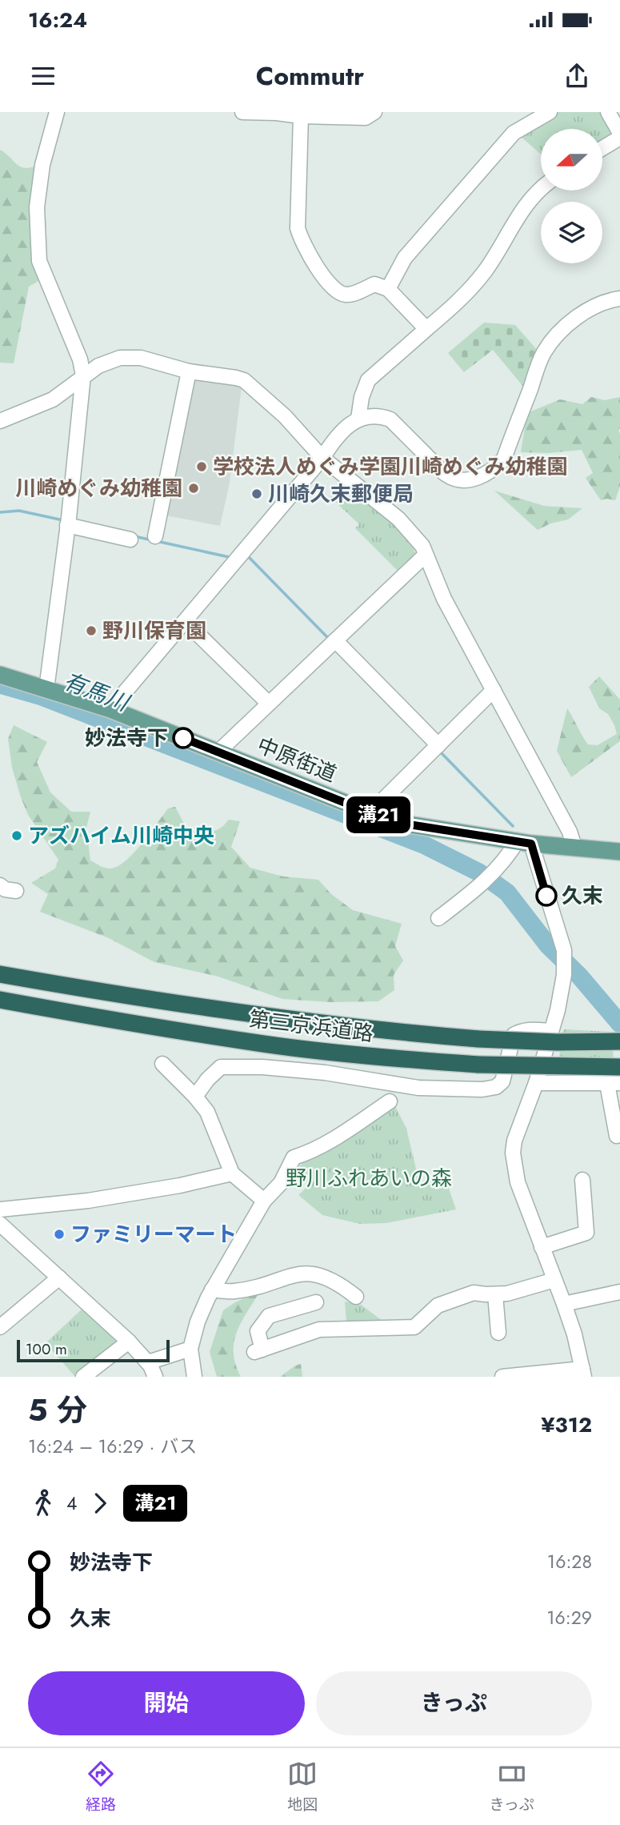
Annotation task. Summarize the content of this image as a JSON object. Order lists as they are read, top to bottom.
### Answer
{
  "streets": {
    "highway": ["第三京浜道路"],
    "main road": ["中原街道"]
  },
  "water": ["有馬川"],
  "parks": ["野川ふれあいの森"],
  "places": [
    "学校法人めぐみ学園川崎めぐみ幼稚園",
    "川崎めぐみ幼稚園",
    "川崎久末郵便局",
    "野川保育園",
    "妙法寺下",
    "アズハイム川崎中央",
    "久末",
    "ファミリーマート"
  ],
  "lines": ["bus line 溝21"],
  "scale_bar": "100 m",
  "north": "left",
  "page": {
    "status": "16:24",
    "header": "Commutr",
    "on_map": "溝21",
    "scale": "100 m",
    "heading": ["5 分", "16:24 – 16:29 · バス", "¥312"],
    "legs": ["4", "溝21"],
    "list": [
      {
        "name": "妙法寺下",
        "value": "16:28"
      },
      {
        "name": "久末",
        "value": "16:29"
      }
    ],
    "buttons": ["開始", "きっぷ"],
    "tabs": ["経路", "地図", "きっぷ"]
  }
}
